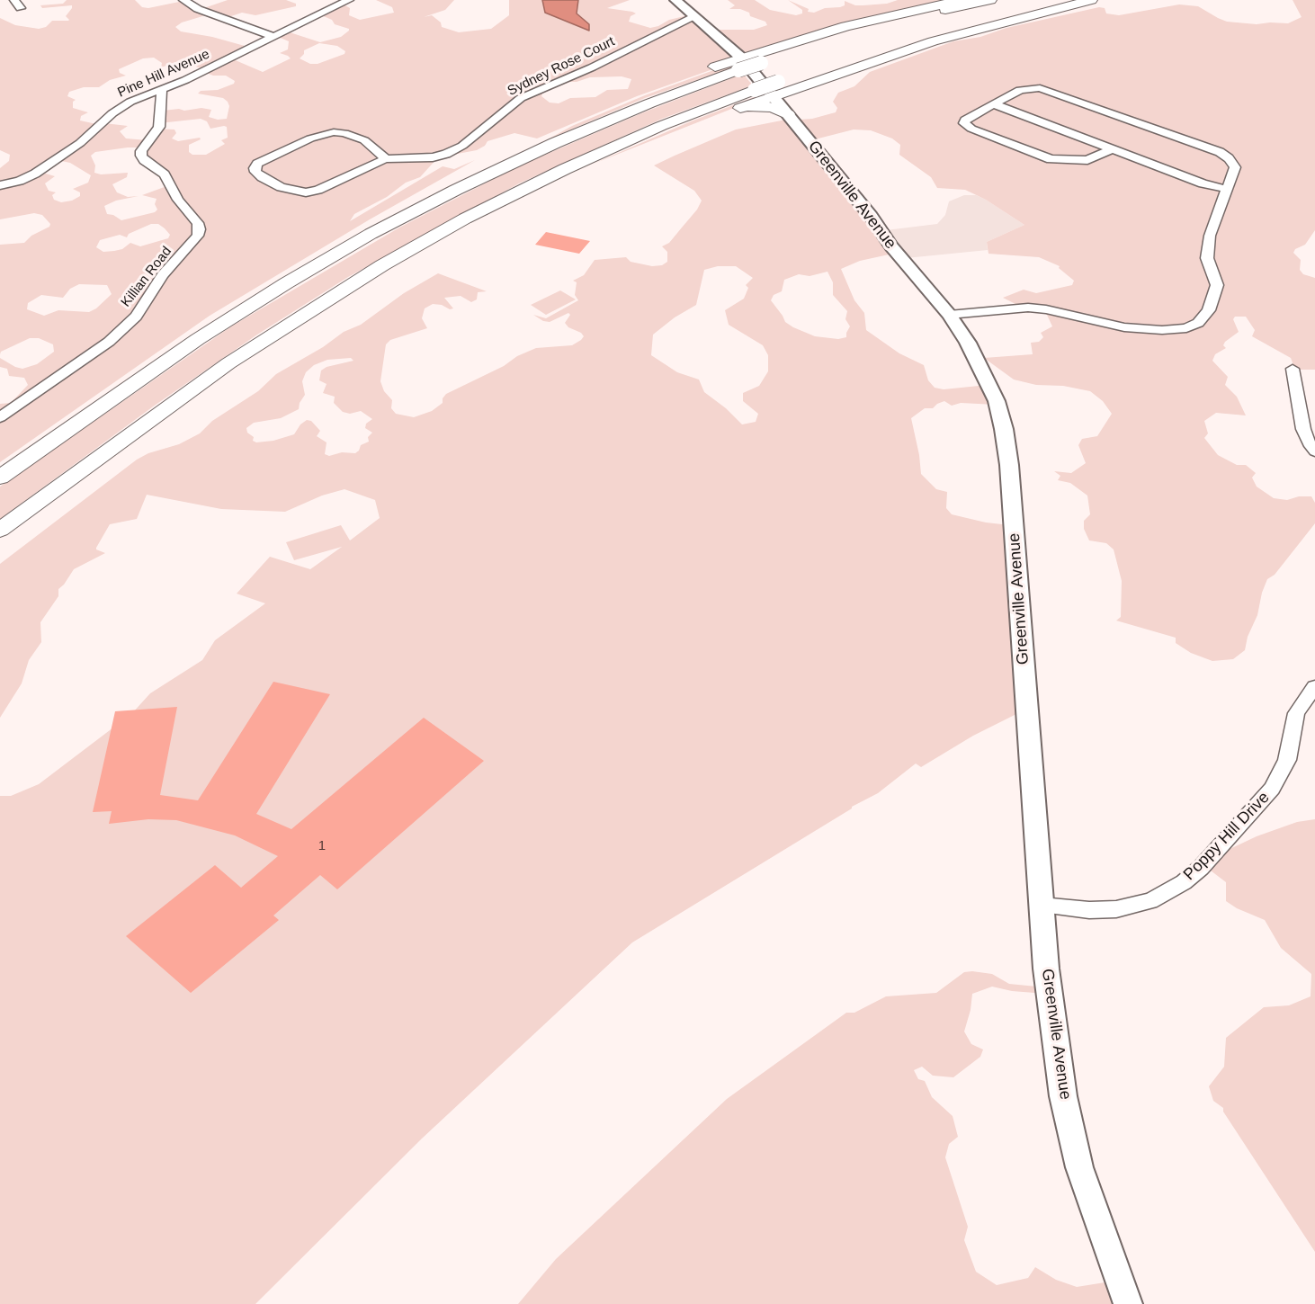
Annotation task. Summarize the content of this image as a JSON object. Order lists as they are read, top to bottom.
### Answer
{
  "streets": {
    "main road": ["Greenville Avenue"],
    "street": [
      "Sydney Rose Court",
      "Pine Hill Avenue",
      "Killian Road",
      "Poppy Hill Drive"
    ]
  },
  "crossings": [
    ["Sydney Rose Court", "Greenville Avenue"],
    ["Pine Hill Avenue", "Killian Road"],
    ["Greenville Avenue", "Poppy Hill Drive"]
  ],
  "house_numbers": ["1"]
}
